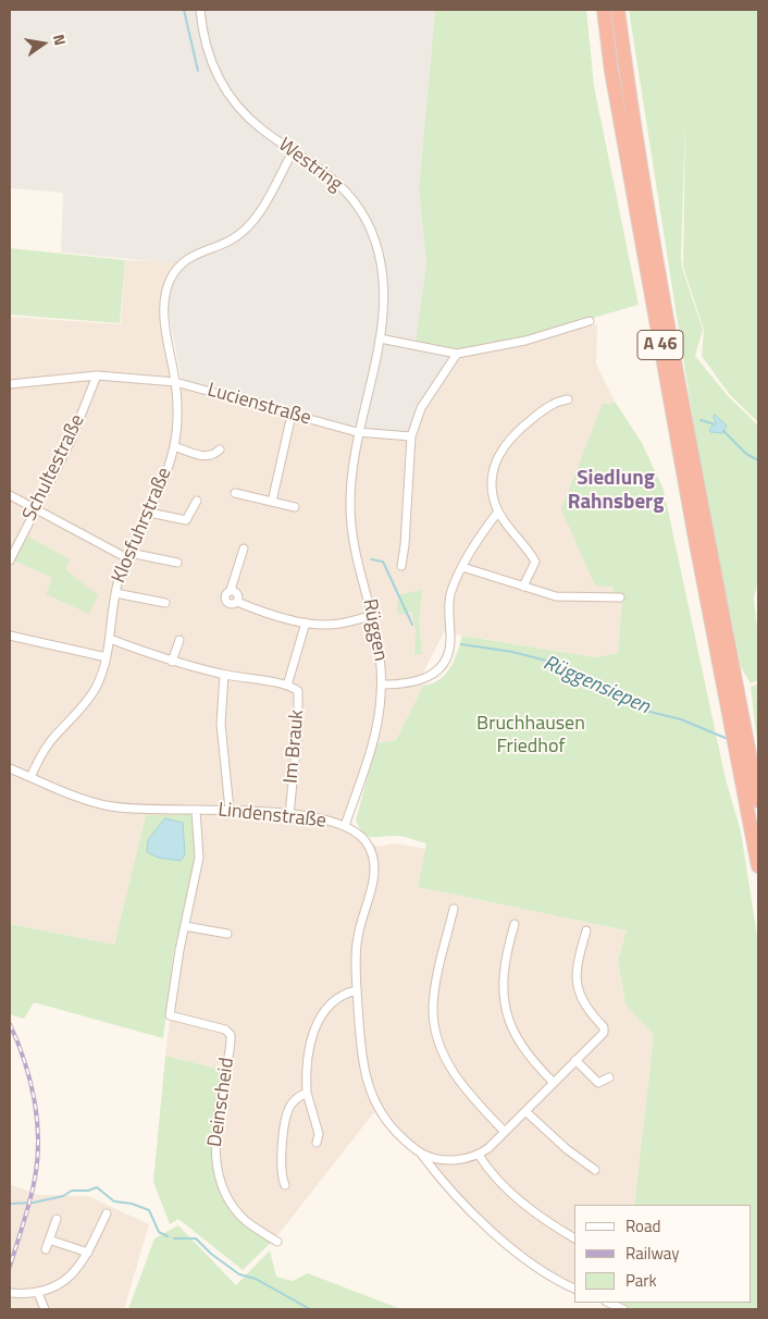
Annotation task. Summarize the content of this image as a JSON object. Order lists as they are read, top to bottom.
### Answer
{
  "streets": {
    "highway": ["A 46"],
    "street": [
      "Westring",
      "Lucienstraße",
      "Schultestraße",
      "Klosfuhrstraße",
      "Rüggen",
      "Im Brauk",
      "Lindenstraße",
      "Deinscheid"
    ]
  },
  "crossings": [
    ["Westring", "Lucienstraße"],
    ["Westring", "Klosfuhrstraße"],
    ["Westring", "Rüggen"],
    ["Lucienstraße", "Schultestraße"],
    ["Lucienstraße", "Klosfuhrstraße"],
    ["Lucienstraße", "Rüggen"],
    ["Klosfuhrstraße", "Im Brauk"],
    ["Klosfuhrstraße", "Lindenstraße"],
    ["Rüggen", "Lindenstraße"],
    ["Im Brauk", "Lindenstraße"]
  ],
  "districts": ["Siedlung Rahnsberg"],
  "water": ["Rüggensiepen"],
  "parks": ["Bruchhausen Friedhof"],
  "legend": ["Road", "Railway", "Park"],
  "north": "right"
}
